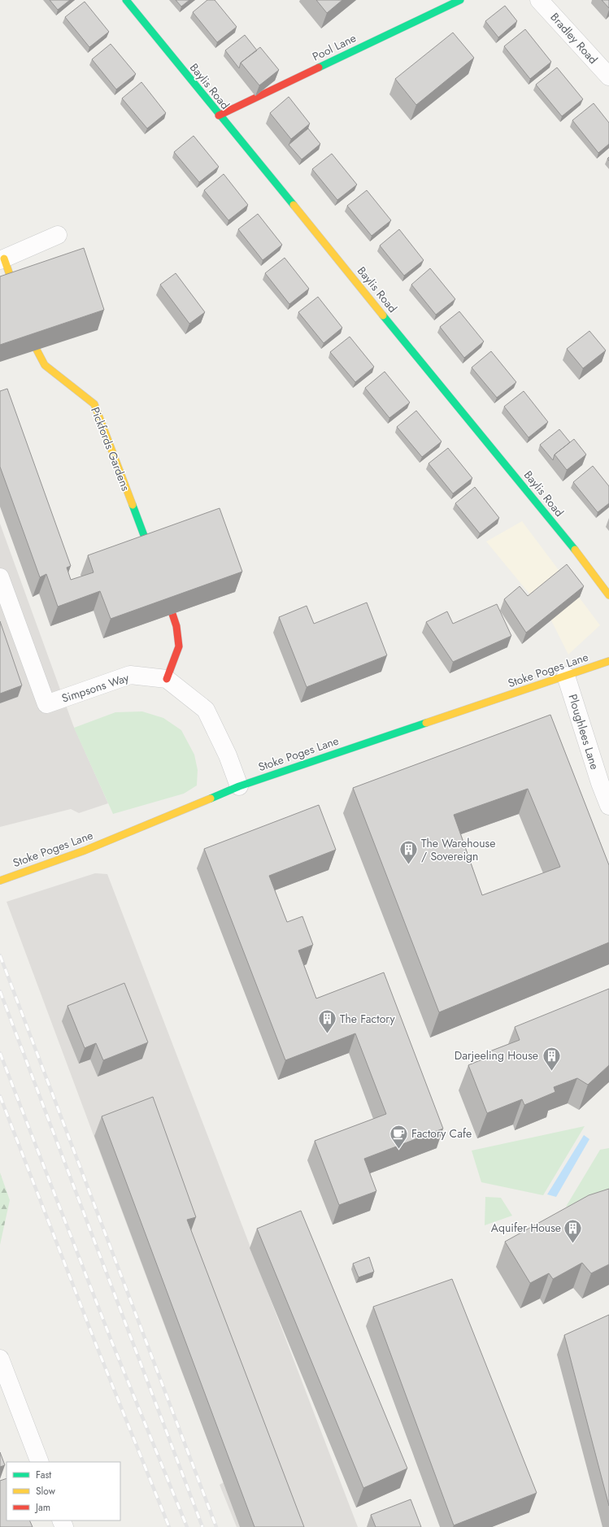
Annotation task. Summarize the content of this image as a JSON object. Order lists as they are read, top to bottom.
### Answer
{
  "streets": {
    "street": [
      "Bradley Road",
      "Pool Lane",
      "Baylis Road",
      "Pickfords Gardens",
      "Stoke Poges Lane",
      "Simpsons Way",
      "Ploughlees Lane"
    ]
  },
  "crossings": [
    ["Pool Lane", "Baylis Road"],
    ["Stoke Poges Lane", "Ploughlees Lane"]
  ],
  "places": {
    "building": [
      "The Warehouse / Sovereign",
      "The Factory",
      "Darjeeling House",
      "Aquifer House"
    ],
    "cafe": ["Factory Cafe"]
  },
  "legend": ["Fast", "Slow", "Jam"]
}
